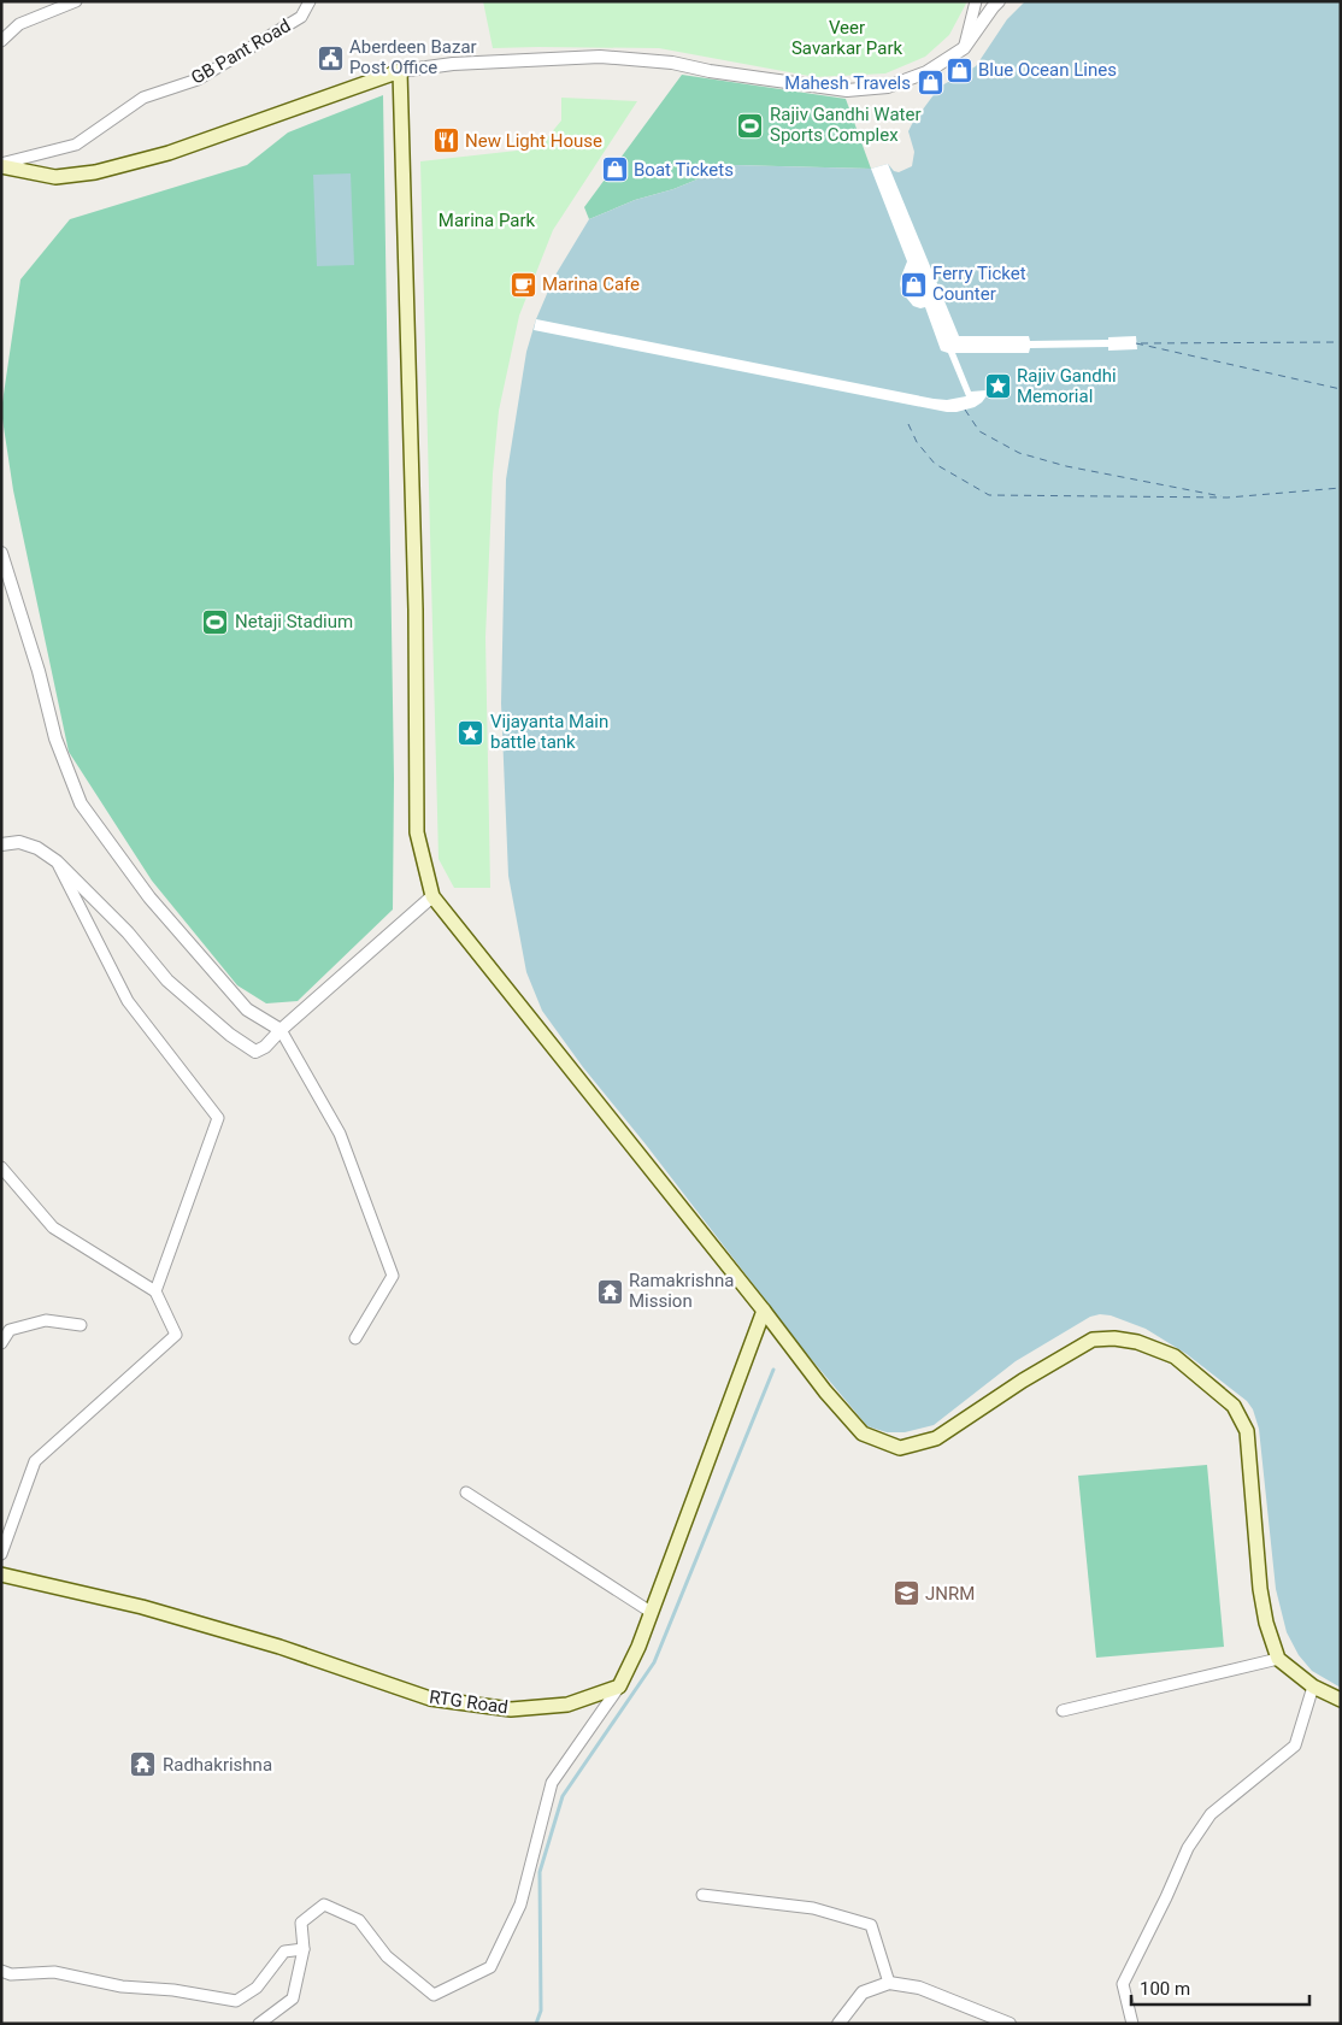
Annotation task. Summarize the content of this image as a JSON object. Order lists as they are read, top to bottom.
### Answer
{
  "streets": {
    "main road": ["RTG Road"],
    "street": ["GB Pant Road"]
  },
  "parks": ["Veer Savarkar Park", "Marina Park"],
  "places": {
    "public building": ["Aberdeen Bazar Post Office"],
    "shop": [
      "Blue Ocean Lines",
      "Mahesh Travels",
      "Boat Tickets",
      "Ferry Ticket Counter"
    ],
    "sports": ["Rajiv Gandhi Water Sports Complex", "Netaji Stadium"],
    "restaurant": ["New Light House"],
    "cafe": ["Marina Cafe"],
    "place": ["Rajiv Gandhi Memorial", "Vijayanta Main battle tank"],
    "temple": ["Ramakrishna Mission", "Radhakrishna"],
    "school or university": ["JNRM"]
  },
  "scale_bar": "100 m"
}
